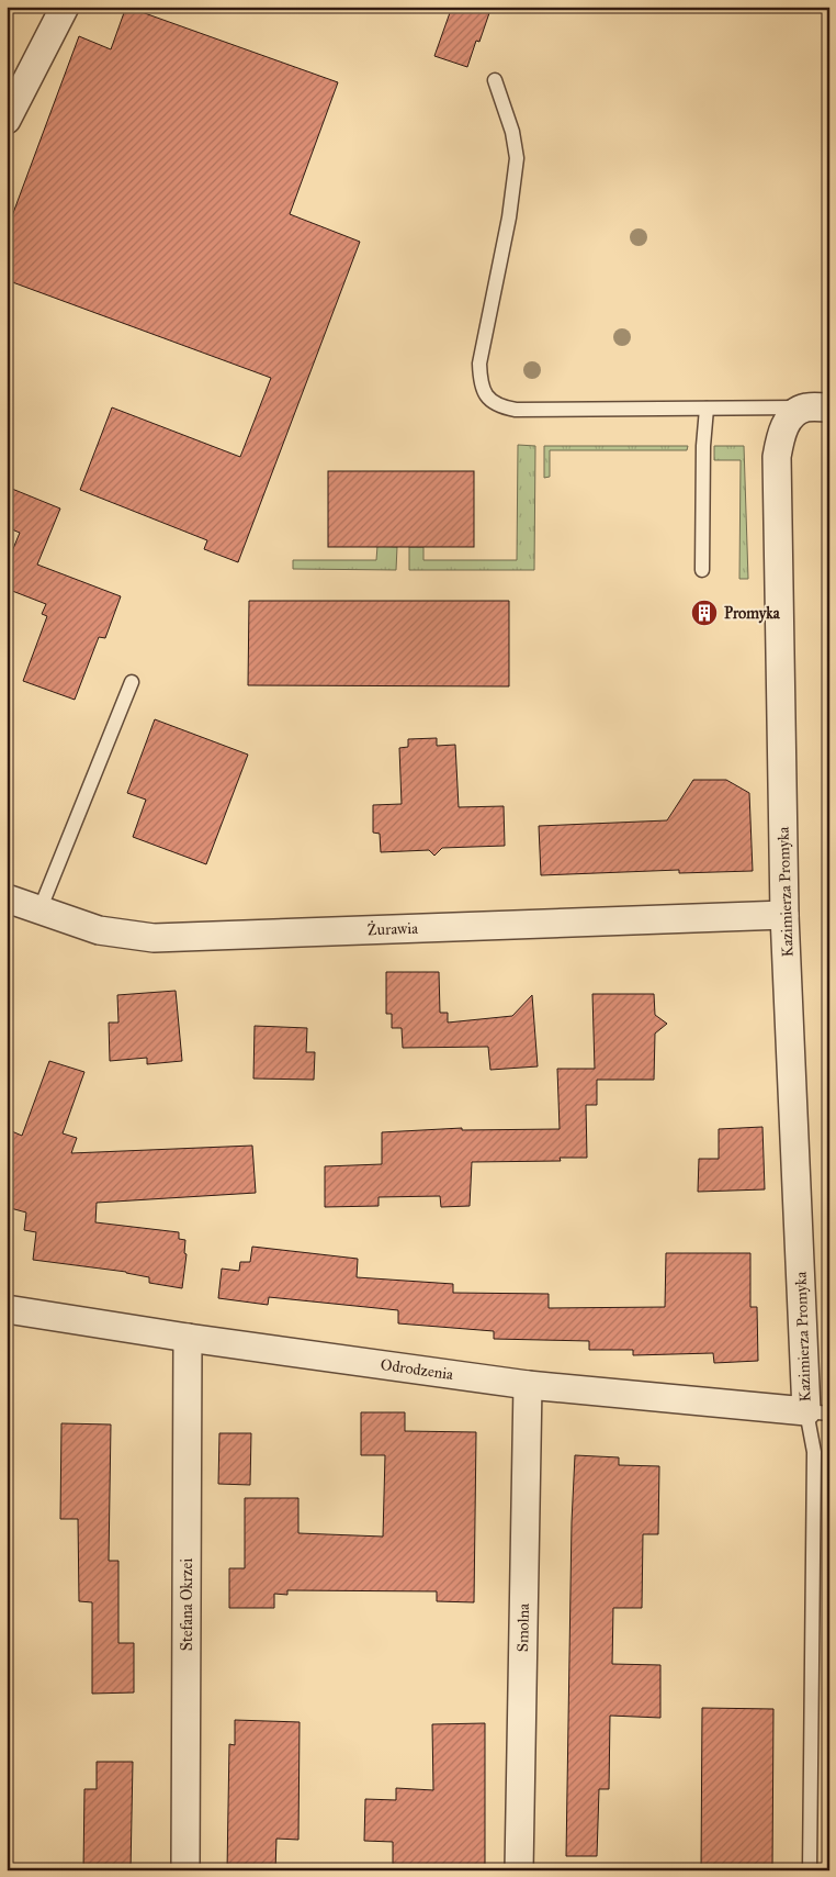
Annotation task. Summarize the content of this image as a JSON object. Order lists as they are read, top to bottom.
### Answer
{
  "streets": {
    "street": [
      "Kazimierza Promyka",
      "Żurawia",
      "Odrodzenia",
      "Stefana Okrzei",
      "Smolna"
    ]
  },
  "crossings": [
    ["Kazimierza Promyka", "Żurawia"],
    ["Kazimierza Promyka", "Odrodzenia"],
    ["Odrodzenia", "Stefana Okrzei"],
    ["Odrodzenia", "Smolna"]
  ],
  "places": {
    "building": ["Promyka"]
  }
}
